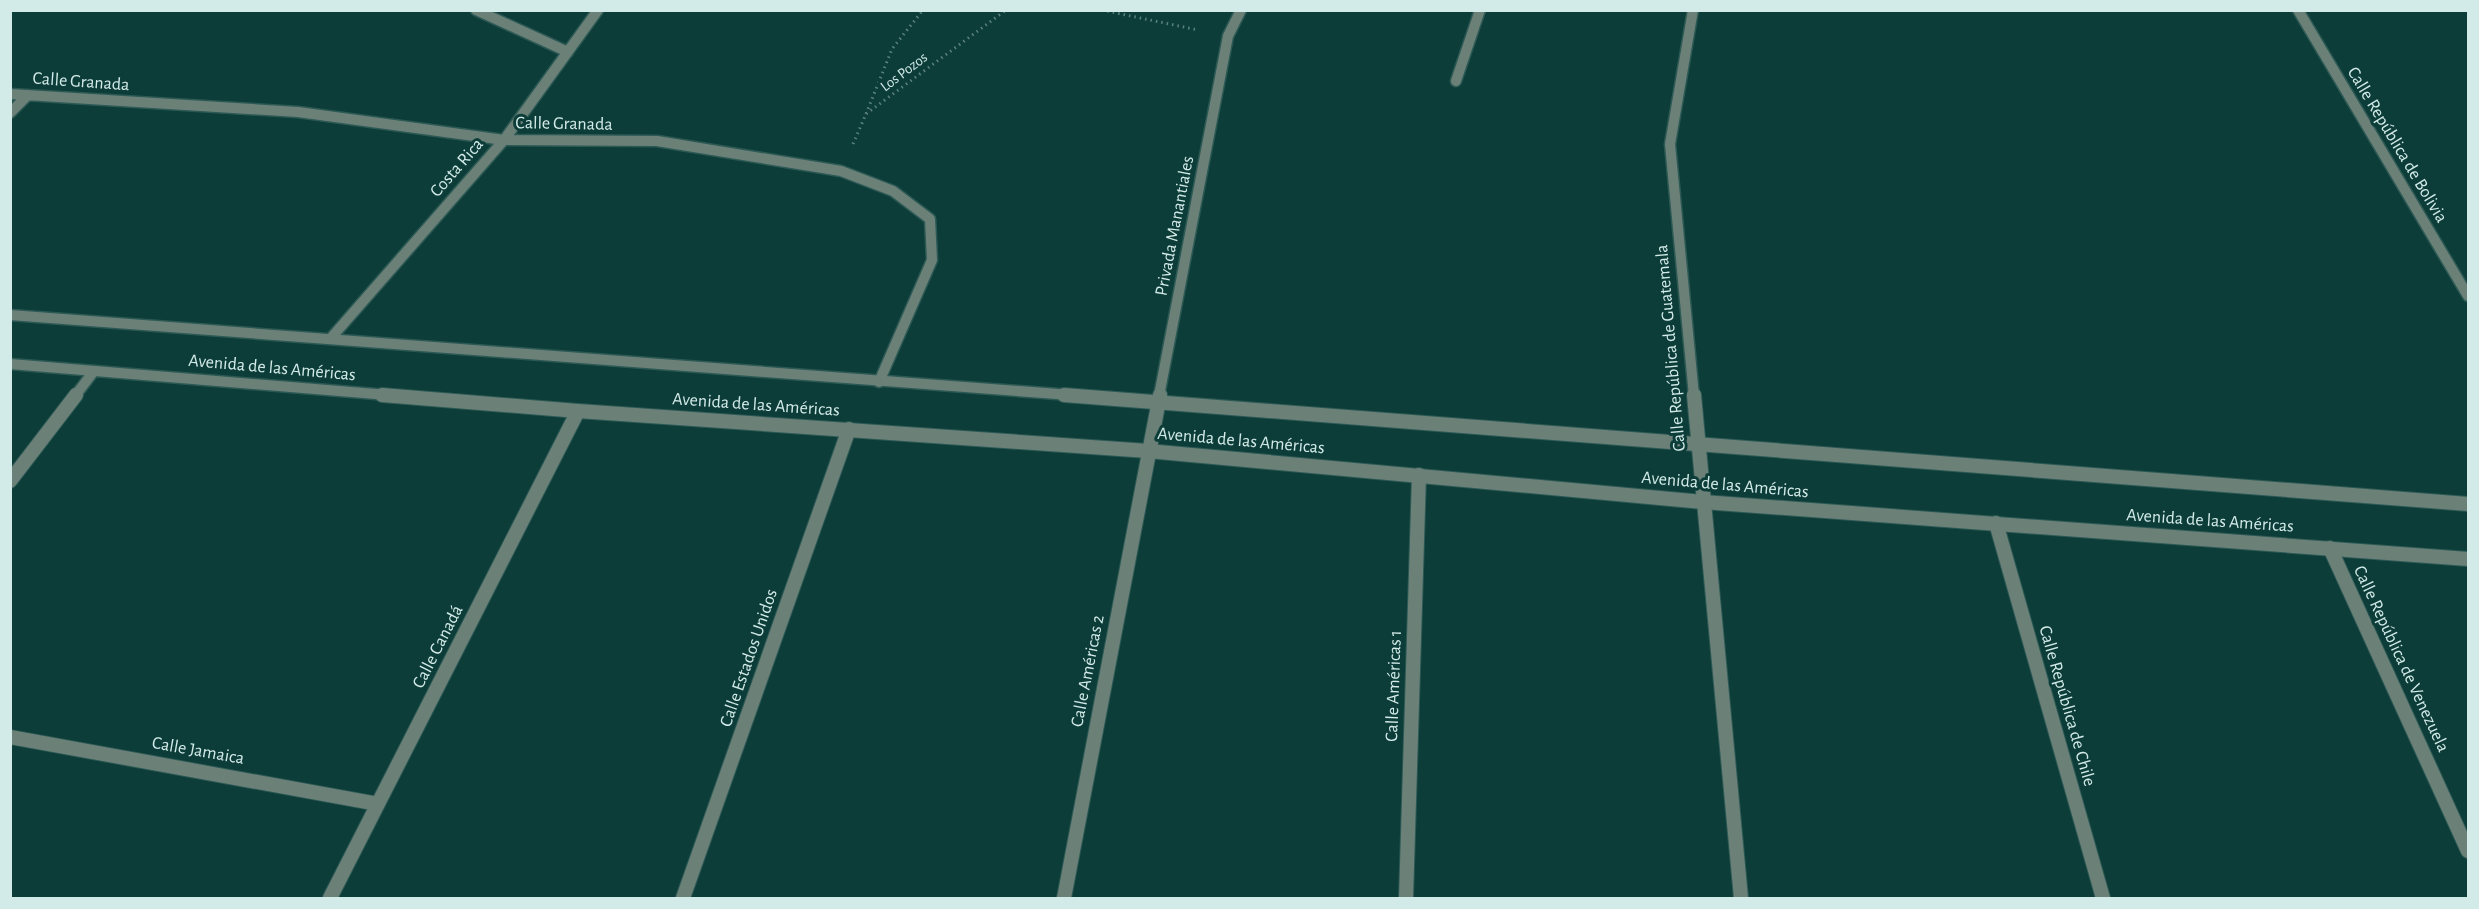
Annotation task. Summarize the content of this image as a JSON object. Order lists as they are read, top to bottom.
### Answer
{
  "streets": {
    "street": [
      "Calle Granada",
      "Calle República de Bolivia",
      "Costa Rica",
      "Privada Manantiales",
      "Calle República de Guatemala",
      "Avenida de las Américas",
      "Calle Canadá",
      "Calle Estados Unidos",
      "Calle República de Venezuela",
      "Calle Américas 2",
      "Calle Américas 1",
      "Calle República de Chile",
      "Calle Jamaica"
    ],
    "path": ["Los Pozos"]
  },
  "crossings": [
    ["Los Pozos", "Calle Granada"],
    ["Calle Granada", "Costa Rica"],
    ["Calle Granada", "Avenida de las Américas"],
    ["Costa Rica", "Avenida de las Américas"],
    ["Privada Manantiales", "Avenida de las Américas"],
    ["Privada Manantiales", "Calle Américas 2"],
    ["Calle República de Guatemala", "Avenida de las Américas"],
    ["Avenida de las Américas", "Calle Canadá"],
    ["Avenida de las Américas", "Calle Estados Unidos"],
    ["Avenida de las Américas", "Calle República de Venezuela"],
    ["Avenida de las Américas", "Calle Américas 2"],
    ["Avenida de las Américas", "Calle Américas 1"],
    ["Avenida de las Américas", "Calle República de Chile"],
    ["Calle Canadá", "Calle Jamaica"]
  ]
}
